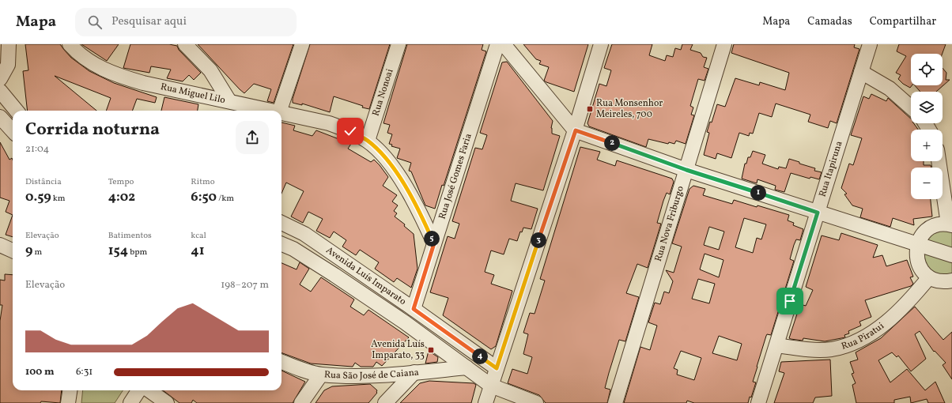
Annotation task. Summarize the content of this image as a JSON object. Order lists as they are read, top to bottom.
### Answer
{
  "streets": {
    "street": [
      "Rua Nonoai",
      "Rua Miguel Lilo",
      "Rua Itapiruna",
      "Rua José Gomes Faria",
      "Rua Nova Friburgo",
      "Avenida Luís Imparato",
      "Rua Piratui",
      "Rua São José de Caiana"
    ]
  },
  "crossings": [
    ["Rua Nonoai", "Rua Miguel Lilo"],
    ["Rua Miguel Lilo", "Rua José Gomes Faria"],
    ["Rua Itapiruna", "Rua Piratui"],
    ["Rua José Gomes Faria", "Avenida Luís Imparato"],
    ["Avenida Luís Imparato", "Rua São José de Caiana"]
  ],
  "places": {
    "transit": ["Rua Monsenhor Meireles, 700", "Avenida Luís Imparato, 33"]
  },
  "page": {
    "header": "Mapa",
    "search": "Pesquisar aqui",
    "nav": ["Mapa", "Camadas", "Compartilhar"],
    "map_buttons": ["+", "−"],
    "heading": ["Corrida noturna", "21:04"],
    "pins": [
      "2",
      "1",
      "5",
      "3",
      "4"
    ],
    "stats": [
      ["Distância", "0.59 km"],
      ["Tempo", "4:02"],
      ["Ritmo", "6:50 /km"],
      ["Elevação", "9 m"],
      ["Batimentos", "154 bpm"],
      ["kcal", "41"]
    ],
    "chart": ["Elevação", "198–207 m"],
    "list": [
      {
        "name": "100 m",
        "note": "6:31"
      }
    ]
  }
}
